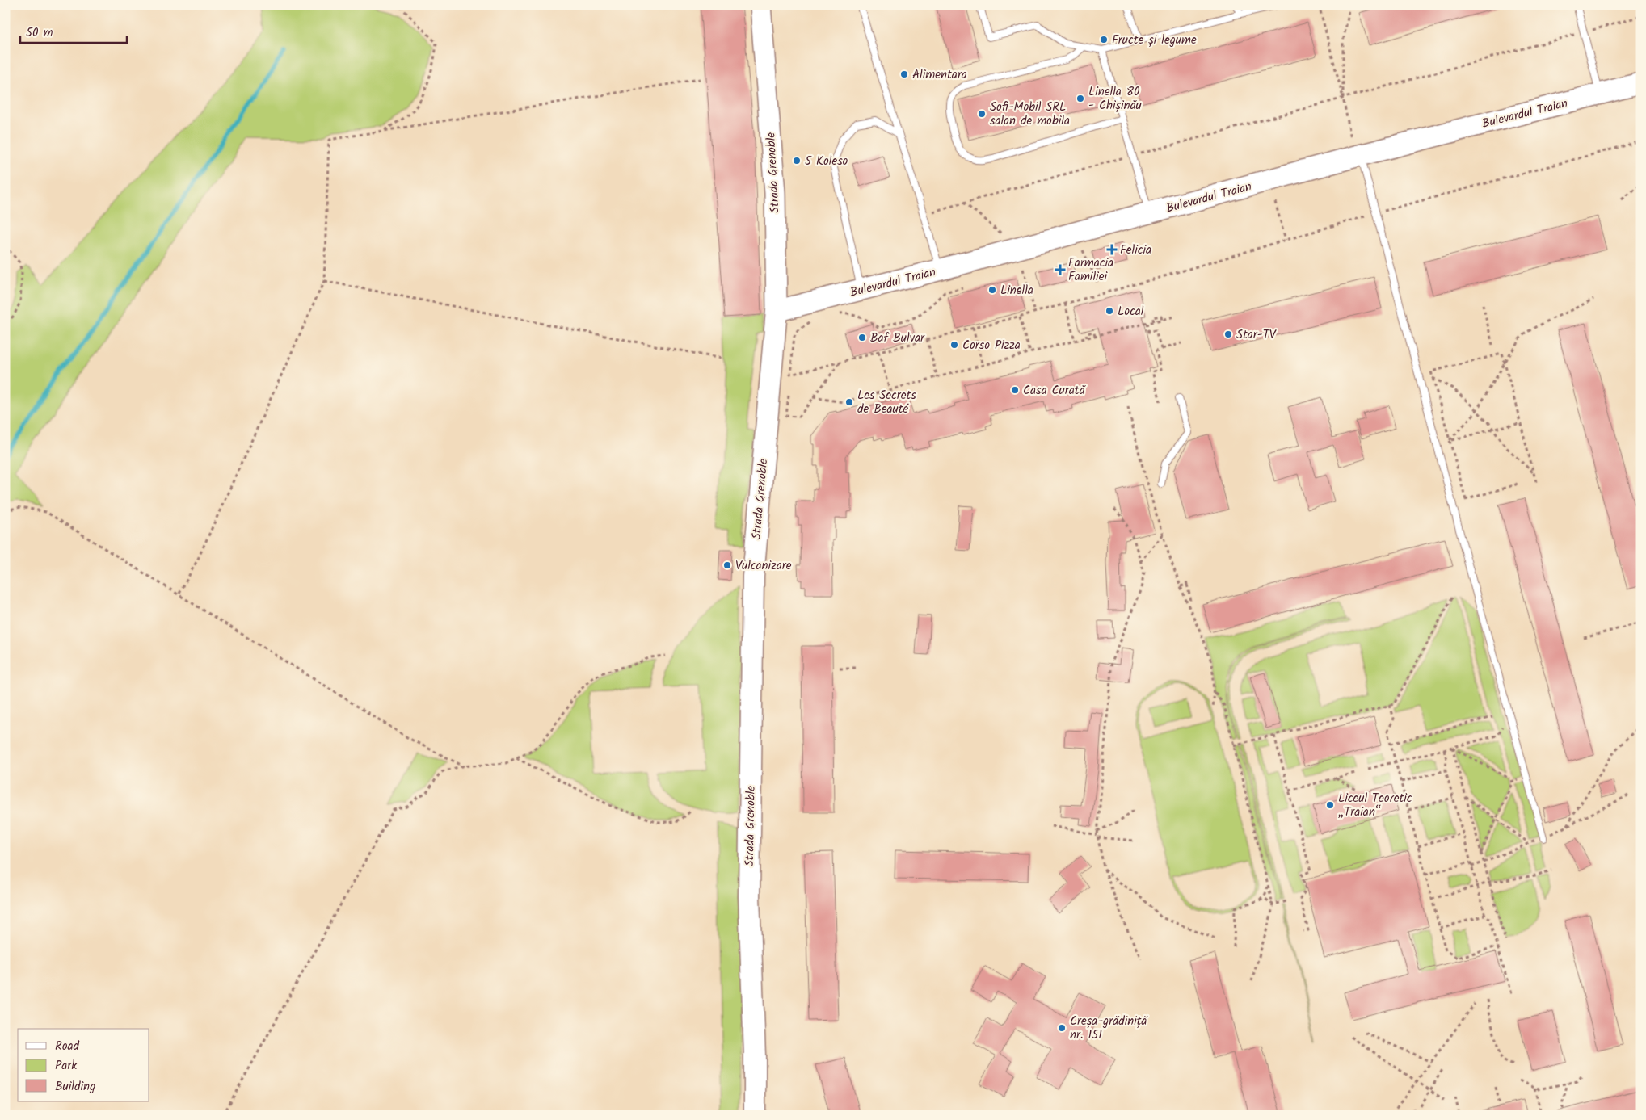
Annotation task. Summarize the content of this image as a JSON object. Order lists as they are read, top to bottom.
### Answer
{
  "streets": {
    "highway": ["Bulevardul Traian", "Strada Grenoble"]
  },
  "crossings": [
    ["Bulevardul Traian", "Strada Grenoble"]
  ],
  "places": {
    "other": [
      "Fructe și legume",
      "Alimentara",
      "Linella 80 - Chișinău",
      "Sofi-Mobil SRL salon de mobila",
      "5 Koleso",
      "Linella",
      "Local",
      "Star-TV",
      "Baf Bulvar",
      "Corso Pizza",
      "Casa Curată",
      "Les Secrets de Beauté",
      "Vulcanizare",
      "Liceul Teoretic „Traian“",
      "Creșa-grădiniță nr. 151"
    ],
    "health": ["Felicia", "Farmacia Familiei"]
  },
  "legend": ["Road", "Park", "Building"],
  "scale_bar": "50 m"
}
